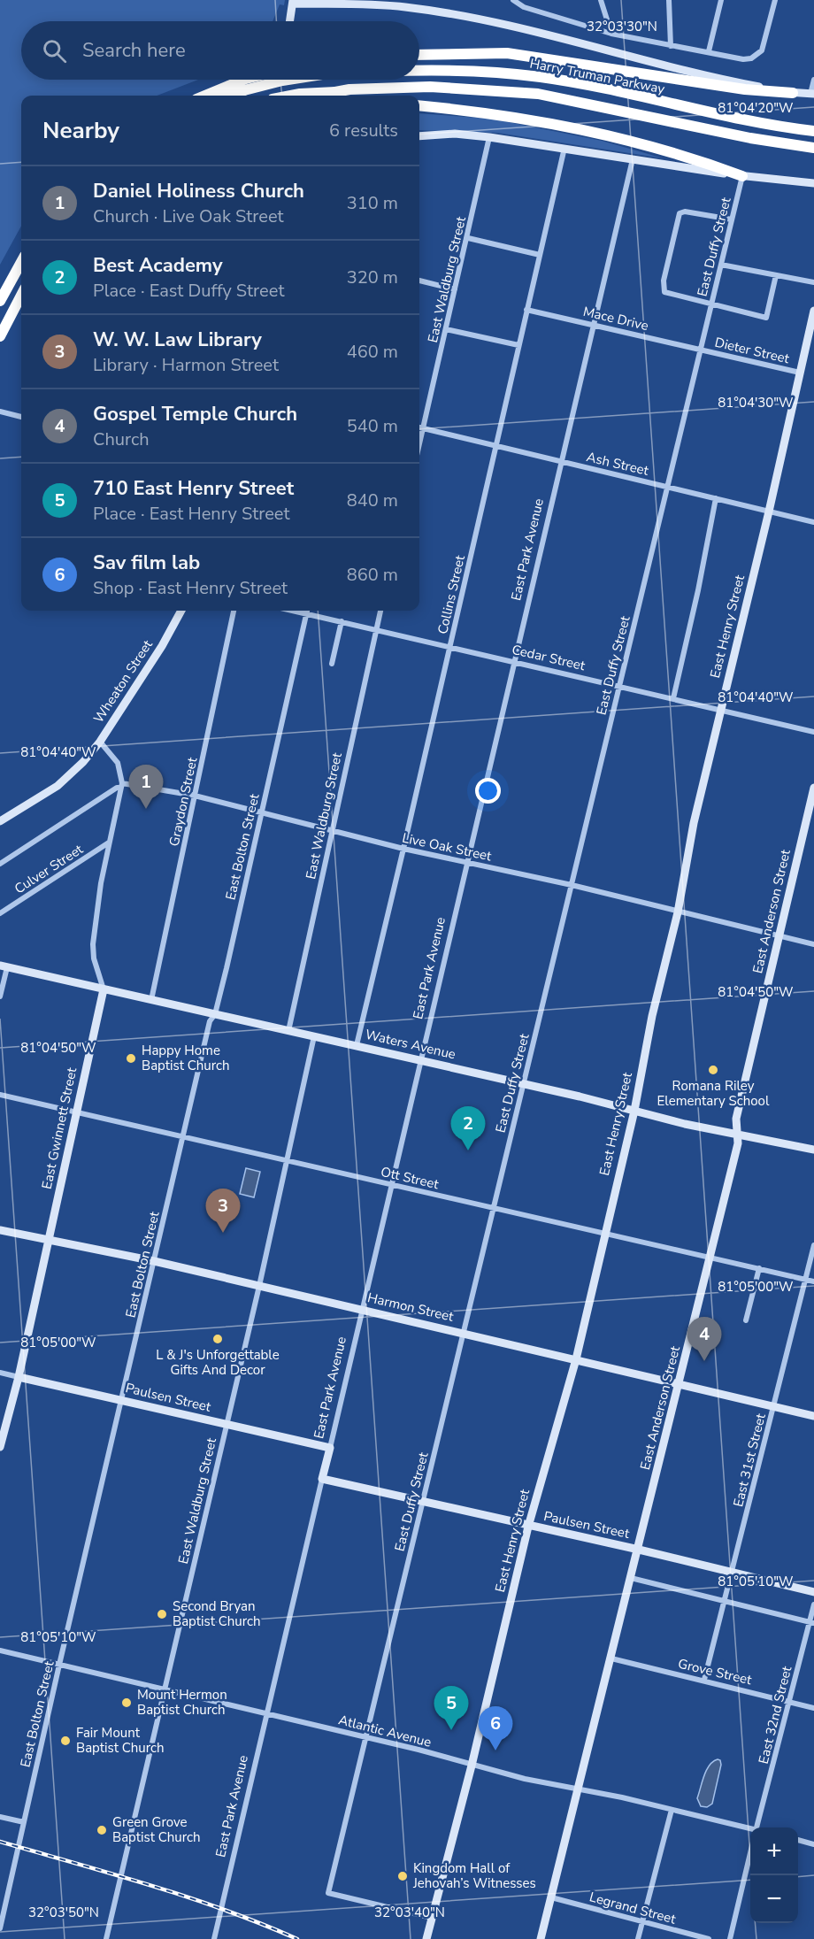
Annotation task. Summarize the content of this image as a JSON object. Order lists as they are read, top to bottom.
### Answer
{
  "streets": {
    "highway": ["Harry Truman Parkway"],
    "main road": [
      "East Park Avenue",
      "East Henry Street",
      "Wheaton Street",
      "East Anderson Street",
      "Waters Avenue",
      "East Gwinnett Street",
      "Harmon Street",
      "Paulsen Street"
    ],
    "street": [
      "East Duffy Street",
      "East Waldburg Street",
      "Mace Drive",
      "Dieter Street",
      "Ash Street",
      "Collins Street",
      "Cedar Street",
      "Graydon Street",
      "East Bolton Street",
      "Live Oak Street",
      "Culver Street",
      "Ott Street",
      "East 31st Street",
      "Grove Street",
      "East 32nd Street",
      "Atlantic Avenue",
      "Legrand Street"
    ]
  },
  "crossings": [
    ["East Duffy Street", "Mace Drive"],
    ["East Duffy Street", "Dieter Street"],
    ["East Duffy Street", "Ash Street"],
    ["East Duffy Street", "East Henry Street"],
    ["East Duffy Street", "Cedar Street"],
    ["East Duffy Street", "Live Oak Street"],
    ["East Duffy Street", "Waters Avenue"],
    ["East Duffy Street", "Ott Street"],
    ["East Duffy Street", "Harmon Street"],
    ["East Duffy Street", "Paulsen Street"],
    ["East Duffy Street", "Atlantic Avenue"],
    ["East Waldburg Street", "Ash Street"],
    ["East Waldburg Street", "Cedar Street"],
    ["East Waldburg Street", "Live Oak Street"],
    ["East Waldburg Street", "Waters Avenue"],
    ["East Waldburg Street", "Ott Street"],
    ["East Waldburg Street", "Harmon Street"],
    ["East Waldburg Street", "Paulsen Street"],
    ["East Waldburg Street", "Atlantic Avenue"],
    ["Mace Drive", "Dieter Street"],
    ["Mace Drive", "East Park Avenue"],
    ["Mace Drive", "Collins Street"],
    ["Dieter Street", "East Henry Street"],
    ["Ash Street", "East Park Avenue"],
    ["Ash Street", "Collins Street"],
    ["Ash Street", "East Henry Street"],
    ["East Park Avenue", "Cedar Street"],
    ["East Park Avenue", "Live Oak Street"],
    ["East Park Avenue", "Waters Avenue"],
    ["East Park Avenue", "Ott Street"],
    ["East Park Avenue", "Harmon Street"],
    ["East Park Avenue", "Paulsen Street"],
    ["East Park Avenue", "Atlantic Avenue"],
    ["Collins Street", "Cedar Street"],
    ["Collins Street", "Live Oak Street"],
    ["Collins Street", "Waters Avenue"],
    ["East Henry Street", "Cedar Street"],
    ["East Henry Street", "Live Oak Street"],
    ["East Henry Street", "Waters Avenue"],
    ["East Henry Street", "Ott Street"],
    ["East Henry Street", "Harmon Street"],
    ["East Henry Street", "Paulsen Street"],
    ["East Henry Street", "Atlantic Avenue"],
    ["Cedar Street", "East Bolton Street"],
    ["Graydon Street", "Live Oak Street"],
    ["Graydon Street", "Waters Avenue"],
    ["East Bolton Street", "Live Oak Street"],
    ["East Bolton Street", "Waters Avenue"],
    ["East Bolton Street", "Ott Street"],
    ["East Bolton Street", "Harmon Street"],
    ["East Bolton Street", "Paulsen Street"],
    ["East Bolton Street", "Atlantic Avenue"],
    ["Live Oak Street", "East Anderson Street"],
    ["East Anderson Street", "Waters Avenue"],
    ["East Anderson Street", "Ott Street"],
    ["East Anderson Street", "Harmon Street"],
    ["East Anderson Street", "Paulsen Street"],
    ["East Anderson Street", "Grove Street"],
    ["East Anderson Street", "Atlantic Avenue"],
    ["East Anderson Street", "Legrand Street"],
    ["Waters Avenue", "East Gwinnett Street"],
    ["East Gwinnett Street", "Ott Street"],
    ["East Gwinnett Street", "Harmon Street"],
    ["East Gwinnett Street", "Paulsen Street"],
    ["Ott Street", "East 31st Street"],
    ["Harmon Street", "East 31st Street"],
    ["Paulsen Street", "East 31st Street"],
    ["East 31st Street", "Grove Street"],
    ["Grove Street", "East 32nd Street"]
  ],
  "places": [
    "Happy Home Baptist Church",
    "Romana Riley Elementary School",
    "L & J's Unforgettable Gifts And Decor",
    "Second Bryan Baptist Church",
    "Mount Hermon Baptist Church",
    "Fair Mount Baptist Church",
    "Green Grove Baptist Church",
    "Kingdom Hall of Jehovah’s Witnesses"
  ],
  "page": {
    "search": "Search here",
    "heading": ["Nearby", "6 results"],
    "list": [
      {
        "mark": "1",
        "name": "Daniel Holiness Church",
        "note": "Church · Live Oak Street",
        "value": "310 m"
      },
      {
        "mark": "2",
        "name": "Best Academy",
        "note": "Place · East Duffy Street",
        "value": "320 m"
      },
      {
        "mark": "3",
        "name": "W. W. Law Library",
        "note": "Library · Harmon Street",
        "value": "460 m"
      },
      {
        "mark": "4",
        "name": "Gospel Temple Church",
        "note": "Church",
        "value": "540 m"
      },
      {
        "mark": "5",
        "name": "710 East Henry Street",
        "note": "Place · East Henry Street",
        "value": "840 m"
      },
      {
        "mark": "6",
        "name": "Sav film lab",
        "note": "Shop · East Henry Street",
        "value": "860 m"
      }
    ],
    "pins": [
      "1",
      "2",
      "3",
      "4",
      "5",
      "6"
    ],
    "map_buttons": ["+", "−"]
  },
  "coordinates": [
    "32°03'30\"N",
    "81°04'20\"W",
    "81°04'30\"W",
    "81°04'40\"W",
    "81°04'50\"W",
    "81°05'00\"W",
    "81°05'10\"W",
    "32°03'50\"N",
    "32°03'40\"N"
  ]
}
